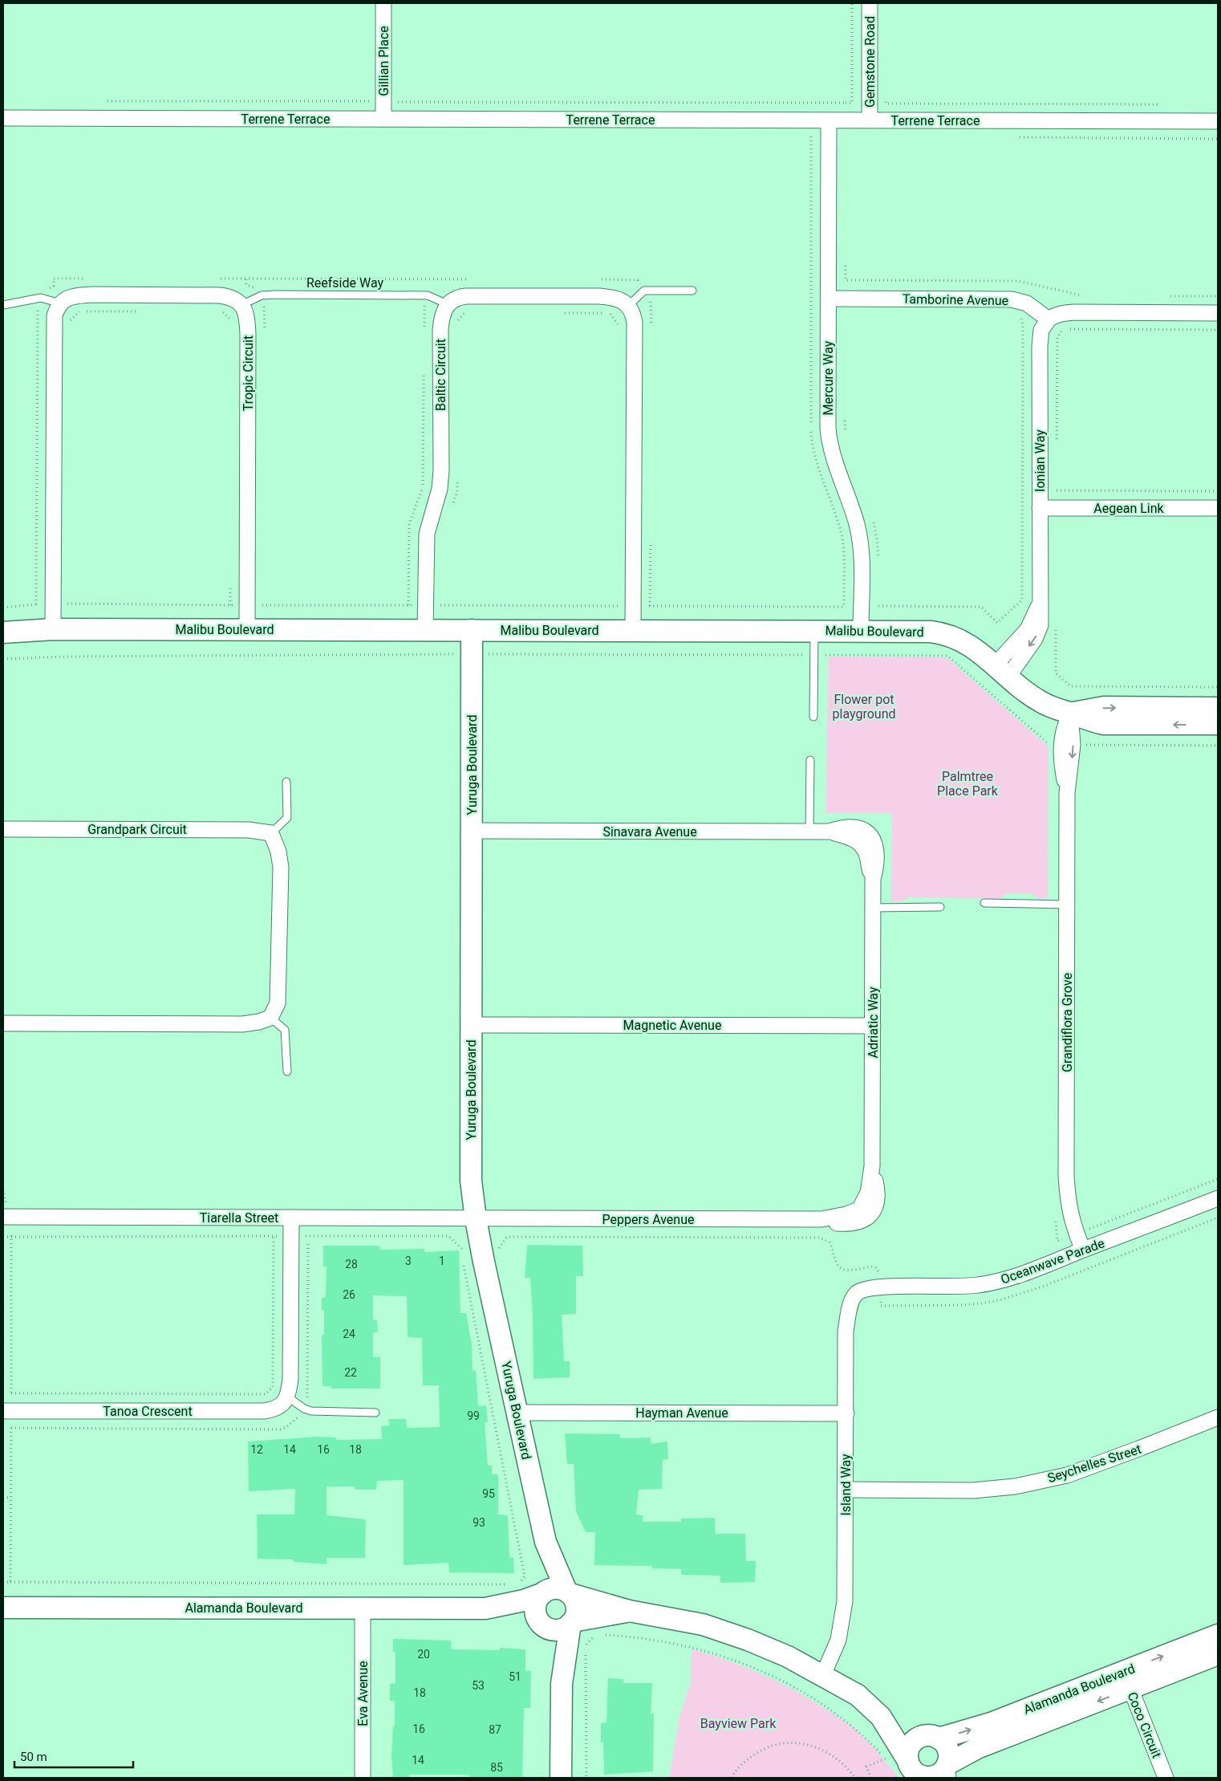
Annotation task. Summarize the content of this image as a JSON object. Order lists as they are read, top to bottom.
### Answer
{
  "streets": {
    "street": [
      "Gillian Place",
      "Gemstone Road",
      "Terrene Terrace",
      "Tamborine Avenue",
      "Tropic Circuit",
      "Baltic Circuit",
      "Mercure Way",
      "Ionian Way",
      "Aegean Link",
      "Malibu Boulevard",
      "Yuruga Boulevard",
      "Grandpark Circuit",
      "Sinavara Avenue",
      "Adriatic Way",
      "Grandiflora Grove",
      "Magnetic Avenue",
      "Tiarella Street",
      "Peppers Avenue",
      "Oceanwave Parade",
      "Tanoa Crescent",
      "Hayman Avenue",
      "Seychelles Street",
      "Island Way",
      "Alamanda Boulevard",
      "Eva Avenue",
      "Coco Circuit"
    ],
    "lane": ["Reefside Way"]
  },
  "crossings": [
    ["Gillian Place", "Terrene Terrace"],
    ["Gemstone Road", "Terrene Terrace"],
    ["Terrene Terrace", "Mercure Way"],
    ["Reefside Way", "Tropic Circuit"],
    ["Reefside Way", "Baltic Circuit"],
    ["Tamborine Avenue", "Mercure Way"],
    ["Tamborine Avenue", "Ionian Way"],
    ["Tropic Circuit", "Malibu Boulevard"],
    ["Baltic Circuit", "Malibu Boulevard"],
    ["Mercure Way", "Malibu Boulevard"],
    ["Ionian Way", "Aegean Link"],
    ["Ionian Way", "Malibu Boulevard"],
    ["Malibu Boulevard", "Yuruga Boulevard"],
    ["Malibu Boulevard", "Grandiflora Grove"],
    ["Yuruga Boulevard", "Sinavara Avenue"],
    ["Yuruga Boulevard", "Magnetic Avenue"],
    ["Yuruga Boulevard", "Tiarella Street"],
    ["Yuruga Boulevard", "Peppers Avenue"],
    ["Yuruga Boulevard", "Hayman Avenue"],
    ["Yuruga Boulevard", "Alamanda Boulevard"],
    ["Sinavara Avenue", "Adriatic Way"],
    ["Adriatic Way", "Magnetic Avenue"],
    ["Adriatic Way", "Peppers Avenue"],
    ["Grandiflora Grove", "Oceanwave Parade"],
    ["Tiarella Street", "Peppers Avenue"],
    ["Oceanwave Parade", "Island Way"],
    ["Hayman Avenue", "Island Way"],
    ["Seychelles Street", "Island Way"],
    ["Alamanda Boulevard", "Eva Avenue"],
    ["Alamanda Boulevard", "Coco Circuit"]
  ],
  "parks": ["Flower pot playground", "Palmtree Place Park", "Bayview Park"],
  "house_numbers": [
    "3",
    "1",
    "28",
    "26",
    "24",
    "22",
    "99",
    "12",
    "14",
    "16",
    "18",
    "95",
    "93",
    "20",
    "51",
    "53",
    "18",
    "16",
    "87",
    "14",
    "85"
  ],
  "scale_bar": "50 m"
}
